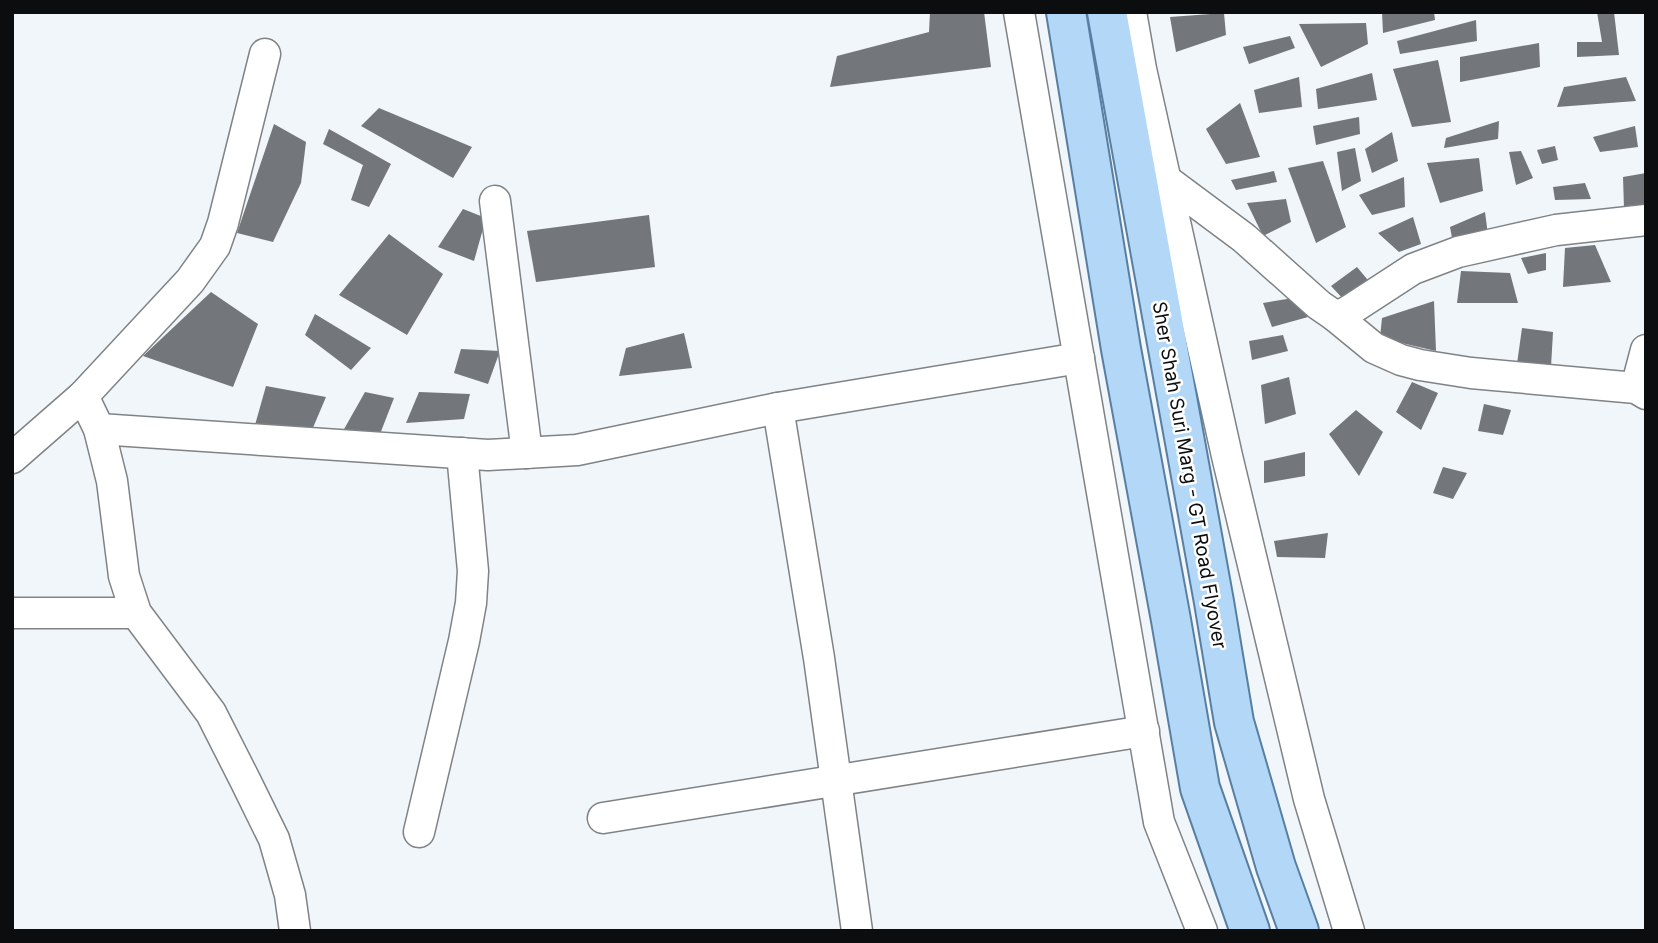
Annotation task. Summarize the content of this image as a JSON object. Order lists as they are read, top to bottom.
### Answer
{
  "streets": {
    "main road": ["Sher Shah Suri Marg - GT Road Flyover"]
  }
}
